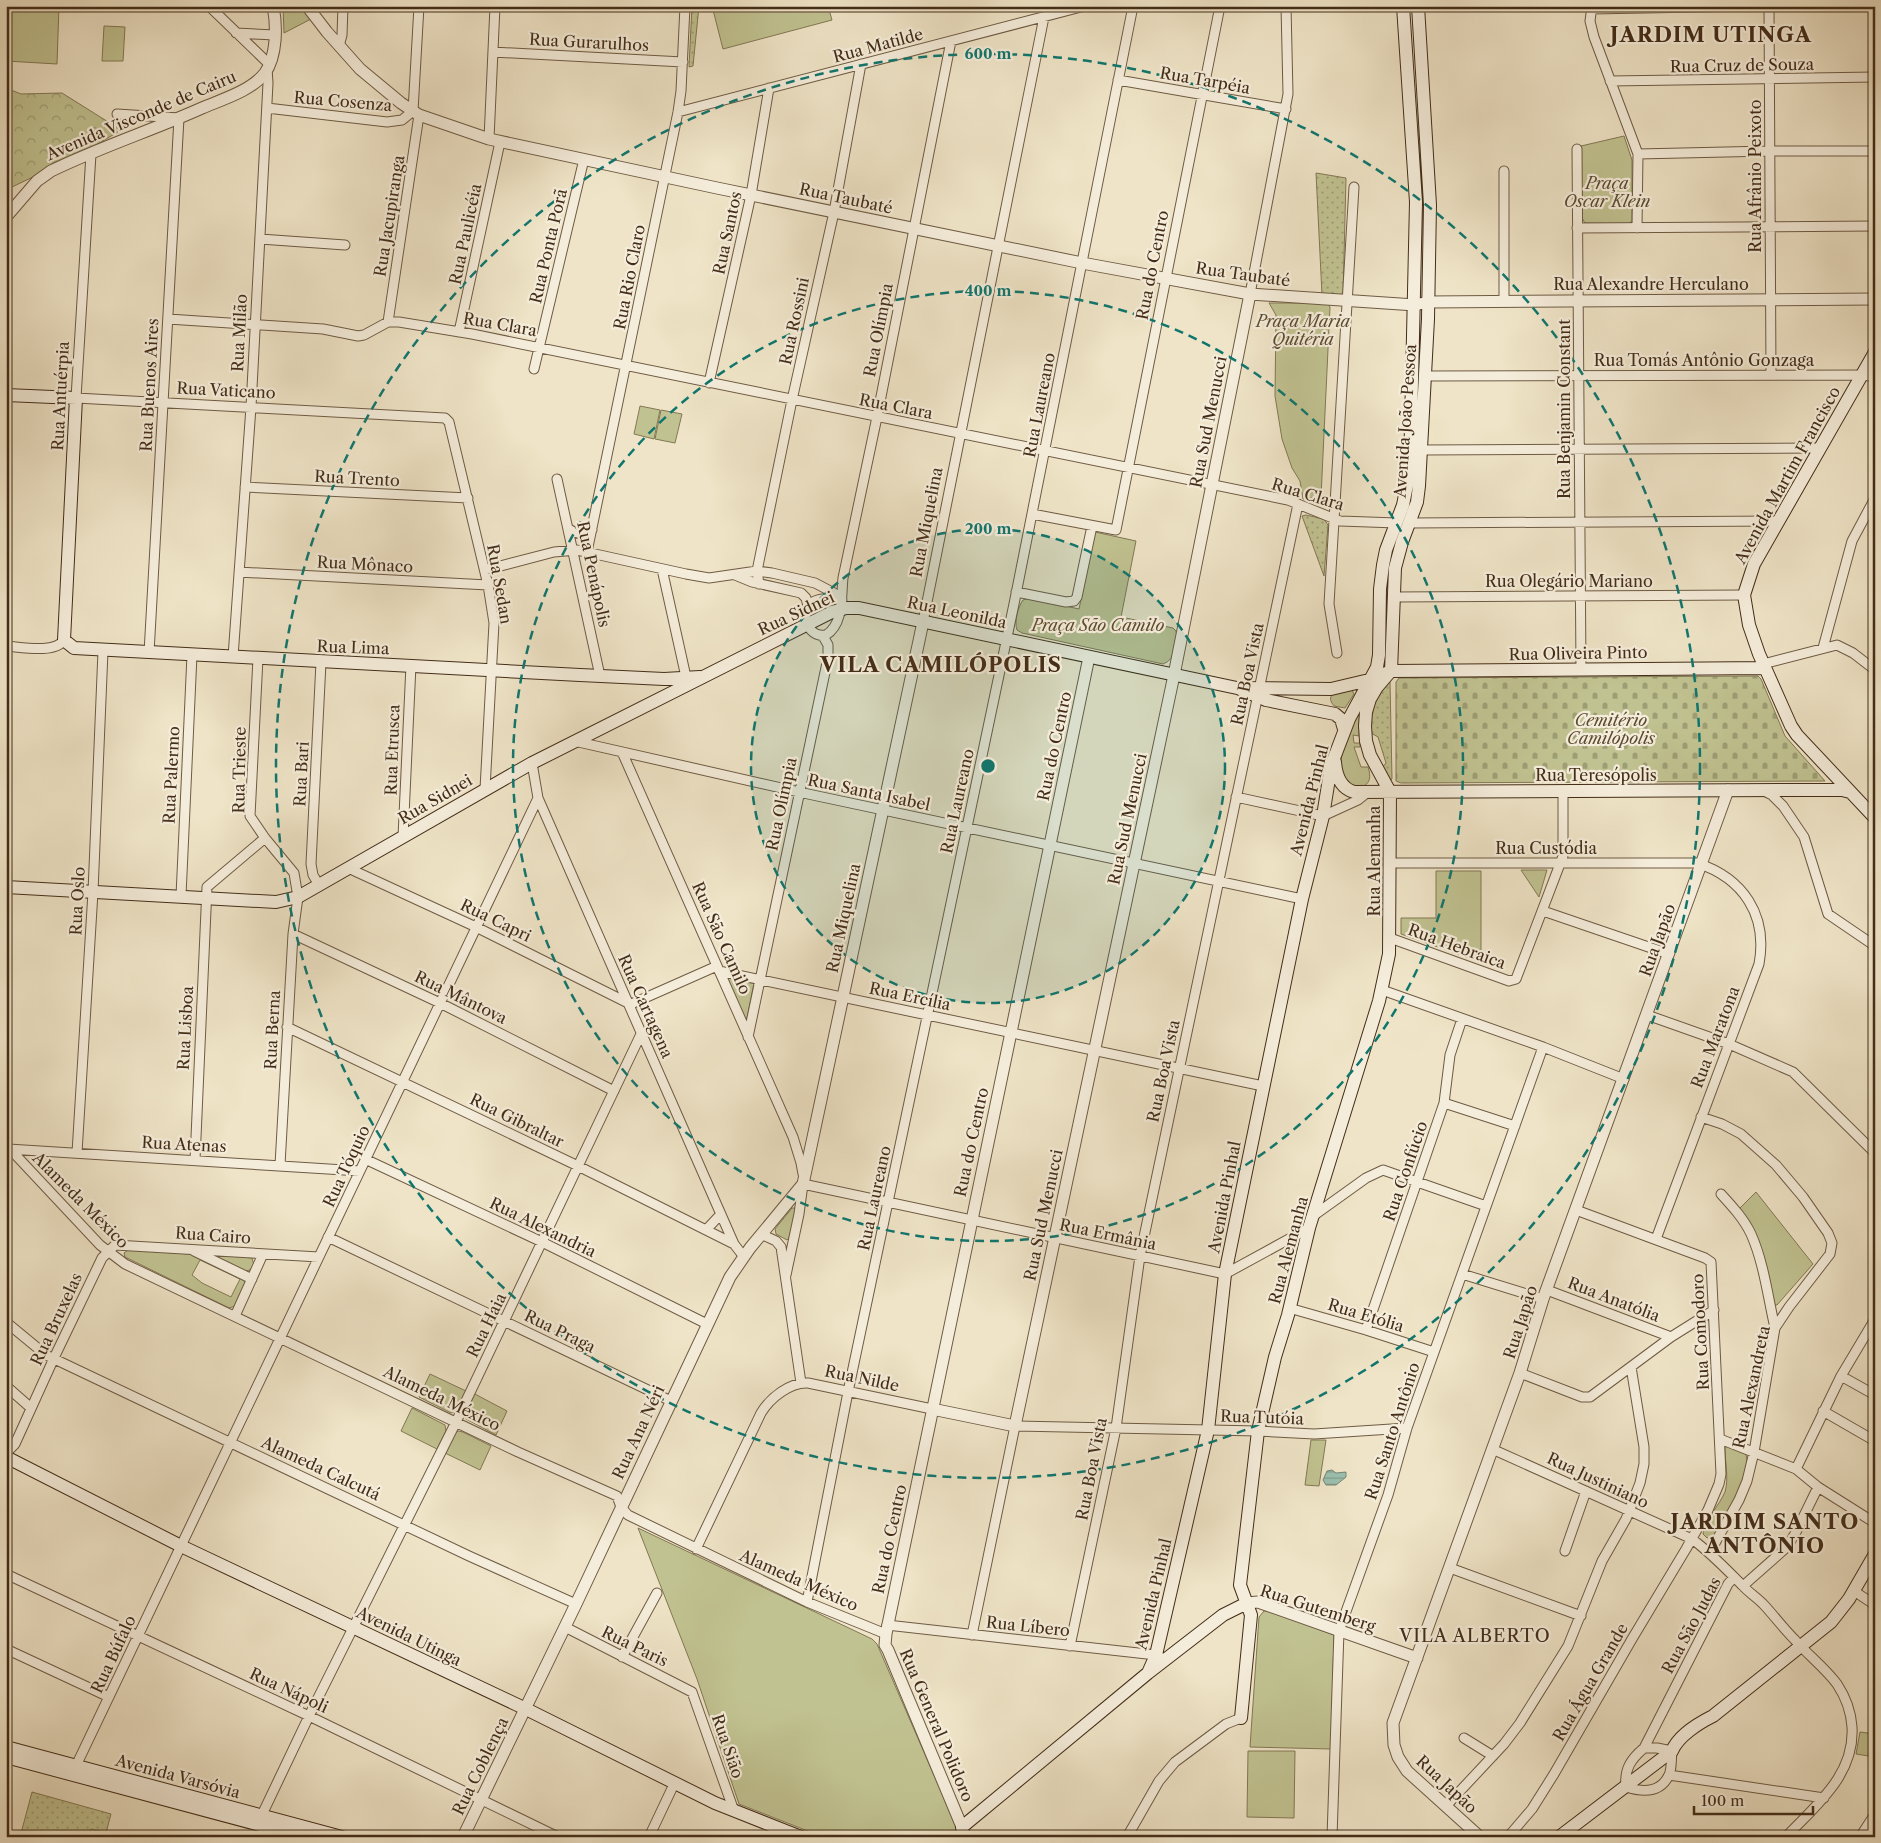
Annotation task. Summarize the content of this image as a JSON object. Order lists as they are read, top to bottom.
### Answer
{
  "streets": {
    "main road": [
      "Rua Vaticano",
      "Rua Antuérpia",
      "Avenida João Pessoa",
      "Avenida Martim Francisco",
      "Rua Leonilda",
      "Rua Sidnei",
      "Rua Lima",
      "Rua Oliveira Pinto",
      "Rua Teresópolis",
      "Avenida Pinhal",
      "Rua Alemanha",
      "Rua Gutemberg",
      "Avenida Utinga",
      "Avenida Varsóvia"
    ],
    "street": [
      "Rua Gurarulhos",
      "Rua Matilde",
      "Rua Cruz de Souza",
      "Rua Tarpéia",
      "Rua Cosenza",
      "Avenida Visconde de Cairu",
      "Rua Afrânio Peixoto",
      "Rua Taubaté",
      "Rua Jacupiranga",
      "Rua Santos",
      "Rua Paulicéia",
      "Rua Ponta Porã",
      "Rua do Centro",
      "Rua Rio Claro",
      "Rua Alexandre Herculano",
      "Rua Rossini",
      "Rua Clara",
      "Rua Olímpia",
      "Rua Milão",
      "Rua Tomás Antônio Gonzaga",
      "Rua Buenos Aires",
      "Rua Laureano",
      "Rua Benjamin Constant",
      "Rua Sud Menucci",
      "Rua Trento",
      "Rua Miquelina",
      "Rua Mônaco",
      "Rua Penápolis",
      "Rua Olegário Mariano",
      "Rua Sedan",
      "Rua Boa Vista",
      "Rua Etrusca",
      "Rua Trieste",
      "Rua Bari",
      "Rua Palermo",
      "Rua Santa Isabel",
      "Rua Custódia",
      "Rua Oslo",
      "Rua Capri",
      "Rua São Camilo",
      "Rua Japão",
      "Rua Hebraica",
      "Rua Ercília",
      "Rua Mântova",
      "Rua Cartagena",
      "Rua Lisboa",
      "Rua Berna",
      "Rua Maratona",
      "Rua Gibraltar",
      "Rua Atenas",
      "Rua Tóquio",
      "Rua Confúcio",
      "Alameda México",
      "Rua Alexandria",
      "Rua Ermânia",
      "Rua Cairo",
      "Rua Anatólia",
      "Rua Etólia",
      "Rua Bruxelas",
      "Rua Haia",
      "Rua Praga",
      "Rua Comodoro",
      "Rua Nilde",
      "Rua Alexandreta",
      "Rua Tutóia",
      "Rua Santo Antônio",
      "Rua Ana Néri",
      "Alameda Calcutá",
      "Rua Justiniano",
      "Rua São Judas",
      "Rua Líbero",
      "Rua Paris",
      "Rua Búfalo",
      "Rua Água Grande",
      "Rua Nápoli",
      "Rua General Polidoro",
      "Rua Sião",
      "Rua Coblença"
    ]
  },
  "crossings": [
    ["Rua Gurarulhos", "Rua Paulicéia"],
    ["Rua Gurarulhos", "Rua Rio Claro"],
    ["Rua Matilde", "Rua Santos"],
    ["Rua Matilde", "Rua Rio Claro"],
    ["Rua Matilde", "Rua Rossini"],
    ["Rua Matilde", "Rua Olímpia"],
    ["Rua Matilde", "Rua Miquelina"],
    ["Rua Cruz de Souza", "Rua Afrânio Peixoto"],
    ["Rua Tarpéia", "Rua do Centro"],
    ["Rua Tarpéia", "Rua Laureano"],
    ["Rua Tarpéia", "Rua Sud Menucci"],
    ["Rua Cosenza", "Rua Taubaté"],
    ["Rua Cosenza", "Rua Jacupiranga"],
    ["Rua Cosenza", "Rua Milão"],
    ["Avenida Visconde de Cairu", "Rua Milão"],
    ["Avenida Visconde de Cairu", "Rua Buenos Aires"],
    ["Avenida Visconde de Cairu", "Rua Antuérpia"],
    ["Rua Afrânio Peixoto", "Rua Alexandre Herculano"],
    ["Rua Afrânio Peixoto", "Rua Tomás Antônio Gonzaga"],
    ["Rua Taubaté", "Rua Jacupiranga"],
    ["Rua Taubaté", "Rua Santos"],
    ["Rua Taubaté", "Rua Paulicéia"],
    ["Rua Taubaté", "Rua Ponta Porã"],
    ["Rua Taubaté", "Rua do Centro"],
    ["Rua Taubaté", "Rua Rio Claro"],
    ["Rua Taubaté", "Rua Alexandre Herculano"],
    ["Rua Taubaté", "Rua Rossini"],
    ["Rua Taubaté", "Rua Olímpia"],
    ["Rua Taubaté", "Rua Laureano"],
    ["Rua Taubaté", "Avenida João Pessoa"],
    ["Rua Taubaté", "Rua Sud Menucci"],
    ["Rua Taubaté", "Rua Miquelina"],
    ["Rua Jacupiranga", "Rua Clara"],
    ["Rua Santos", "Rua Clara"],
    ["Rua Paulicéia", "Rua Clara"],
    ["Rua Ponta Porã", "Rua Clara"],
    ["Rua do Centro", "Rua Clara"],
    ["Rua do Centro", "Rua Leonilda"],
    ["Rua do Centro", "Rua Santa Isabel"],
    ["Rua do Centro", "Rua Ercília"],
    ["Rua do Centro", "Alameda México"],
    ["Rua do Centro", "Rua Ermânia"],
    ["Rua do Centro", "Rua Nilde"],
    ["Rua do Centro", "Rua Líbero"],
    ["Rua do Centro", "Rua General Polidoro"],
    ["Rua Rio Claro", "Rua Clara"],
    ["Rua Alexandre Herculano", "Rua Benjamin Constant"],
    ["Rua Alexandre Herculano", "Avenida João Pessoa"],
    ["Rua Rossini", "Rua Clara"],
    ["Rua Clara", "Rua Olímpia"],
    ["Rua Clara", "Rua Laureano"],
    ["Rua Clara", "Avenida João Pessoa"],
    ["Rua Clara", "Rua Sud Menucci"],
    ["Rua Clara", "Rua Miquelina"],
    ["Rua Clara", "Rua Boa Vista"],
    ["Rua Olímpia", "Rua Sidnei"],
    ["Rua Olímpia", "Rua Santa Isabel"],
    ["Rua Olímpia", "Rua São Camilo"],
    ["Rua Olímpia", "Rua Ercília"],
    ["Rua Milão", "Rua Vaticano"],
    ["Rua Milão", "Rua Trento"],
    ["Rua Milão", "Rua Mônaco"],
    ["Rua Milão", "Rua Lima"],
    ["Rua Tomás Antônio Gonzaga", "Rua Benjamin Constant"],
    ["Rua Tomás Antônio Gonzaga", "Avenida João Pessoa"],
    ["Rua Tomás Antônio Gonzaga", "Avenida Martim Francisco"],
    ["Rua Buenos Aires", "Rua Vaticano"],
    ["Rua Buenos Aires", "Rua Lima"],
    ["Rua Vaticano", "Rua Antuérpia"],
    ["Rua Vaticano", "Rua Sedan"],
    ["Rua Antuérpia", "Rua Lima"],
    ["Rua Laureano", "Rua Leonilda"],
    ["Rua Laureano", "Rua Santa Isabel"],
    ["Rua Laureano", "Rua Ercília"],
    ["Rua Laureano", "Alameda México"],
    ["Rua Laureano", "Rua Ermânia"],
    ["Rua Laureano", "Rua Nilde"],
    ["Rua Benjamin Constant", "Rua Olegário Mariano"],
    ["Rua Benjamin Constant", "Rua Oliveira Pinto"],
    ["Avenida João Pessoa", "Rua Olegário Mariano"],
    ["Avenida João Pessoa", "Rua Oliveira Pinto"],
    ["Avenida João Pessoa", "Avenida Pinhal"],
    ["Rua Sud Menucci", "Rua Leonilda"],
    ["Rua Sud Menucci", "Rua Santa Isabel"],
    ["Rua Sud Menucci", "Rua Ercília"],
    ["Rua Sud Menucci", "Rua Ermânia"],
    ["Rua Sud Menucci", "Rua Nilde"],
    ["Rua Sud Menucci", "Rua Líbero"],
    ["Avenida Martim Francisco", "Rua Olegário Mariano"],
    ["Avenida Martim Francisco", "Rua Oliveira Pinto"],
    ["Avenida Martim Francisco", "Rua Teresópolis"],
    ["Rua Trento", "Rua Sedan"],
    ["Rua Miquelina", "Rua Leonilda"],
    ["Rua Miquelina", "Rua Santa Isabel"],
    ["Rua Miquelina", "Rua São Camilo"],
    ["Rua Miquelina", "Rua Ercília"],
    ["Rua Miquelina", "Rua Ermânia"],
    ["Rua Miquelina", "Rua Ana Néri"],
    ["Rua Mônaco", "Rua Sedan"],
    ["Rua Penápolis", "Rua Lima"],
    ["Rua Sedan", "Rua Sidnei"],
    ["Rua Sedan", "Rua Lima"],
    ["Rua Leonilda", "Rua Sidnei"],
    ["Rua Leonilda", "Rua Boa Vista"],
    ["Rua Sidnei", "Rua Lima"],
    ["Rua Sidnei", "Rua Etrusca"],
    ["Rua Sidnei", "Rua Bari"],
    ["Rua Sidnei", "Rua Palermo"],
    ["Rua Sidnei", "Rua Santa Isabel"],
    ["Rua Sidnei", "Rua Oslo"],
    ["Rua Sidnei", "Rua Capri"],
    ["Rua Sidnei", "Rua Cartagena"],
    ["Rua Sidnei", "Rua Lisboa"],
    ["Rua Sidnei", "Rua Berna"],
    ["Rua Lima", "Rua Etrusca"],
    ["Rua Lima", "Rua Trieste"],
    ["Rua Lima", "Rua Bari"],
    ["Rua Lima", "Rua Palermo"],
    ["Rua Lima", "Rua Oslo"],
    ["Rua Boa Vista", "Rua Santa Isabel"],
    ["Rua Boa Vista", "Rua Ercília"],
    ["Rua Boa Vista", "Rua Ermânia"],
    ["Rua Boa Vista", "Rua Nilde"],
    ["Rua Boa Vista", "Rua Tutóia"],
    ["Rua Boa Vista", "Rua Líbero"],
    ["Rua Teresópolis", "Avenida Pinhal"],
    ["Rua Teresópolis", "Rua Alemanha"],
    ["Rua Teresópolis", "Rua Japão"],
    ["Rua Santa Isabel", "Avenida Pinhal"],
    ["Rua Santa Isabel", "Rua São Camilo"],
    ["Avenida Pinhal", "Rua Ercília"],
    ["Avenida Pinhal", "Rua Ermânia"],
    ["Avenida Pinhal", "Rua Tutóia"],
    ["Avenida Pinhal", "Rua Gutemberg"],
    ["Avenida Pinhal", "Rua Líbero"],
    ["Avenida Pinhal", "Rua General Polidoro"],
    ["Rua Custódia", "Rua Alemanha"],
    ["Rua Custódia", "Rua Japão"],
    ["Rua Custódia", "Rua Maratona"],
    ["Rua Alemanha", "Rua Hebraica"],
    ["Rua Alemanha", "Rua Etólia"],
    ["Rua Alemanha", "Rua Tutóia"],
    ["Rua Alemanha", "Rua Gutemberg"],
    ["Rua Oslo", "Rua Atenas"],
    ["Rua Capri", "Rua Cartagena"],
    ["Rua Capri", "Rua Tóquio"],
    ["Rua São Camilo", "Rua Ercília"],
    ["Rua São Camilo", "Rua Ermânia"],
    ["Rua São Camilo", "Rua Nilde"],
    ["Rua São Camilo", "Rua Ana Néri"],
    ["Rua Japão", "Rua Maratona"],
    ["Rua Japão", "Rua Anatólia"],
    ["Rua Japão", "Rua Comodoro"],
    ["Rua Japão", "Rua Justiniano"],
    ["Rua Japão", "Rua Gutemberg"],
    ["Rua Mântova", "Rua Berna"],
    ["Rua Mântova", "Rua Tóquio"],
    ["Rua Mântova", "Rua Haia"],
    ["Rua Cartagena", "Rua Gibraltar"],
    ["Rua Cartagena", "Rua Tóquio"],
    ["Rua Cartagena", "Rua Haia"],
    ["Rua Cartagena", "Rua Ana Néri"],
    ["Rua Lisboa", "Rua Atenas"],
    ["Rua Berna", "Rua Gibraltar"],
    ["Rua Berna", "Rua Atenas"],
    ["Rua Maratona", "Rua Comodoro"],
    ["Rua Maratona", "Rua Alexandreta"],
    ["Rua Gibraltar", "Rua Tóquio"],
    ["Rua Gibraltar", "Rua Haia"],
    ["Rua Atenas", "Rua Tóquio"],
    ["Rua Atenas", "Alameda México"],
    ["Rua Tóquio", "Alameda México"],
    ["Rua Tóquio", "Rua Alexandria"],
    ["Rua Tóquio", "Rua Cairo"],
    ["Rua Tóquio", "Rua Praga"],
    ["Rua Tóquio", "Alameda Calcutá"],
    ["Rua Tóquio", "Avenida Utinga"],
    ["Rua Tóquio", "Rua Búfalo"],
    ["Rua Confúcio", "Rua Etólia"],
    ["Alameda México", "Rua Cairo"],
    ["Alameda México", "Rua Bruxelas"],
    ["Alameda México", "Rua Haia"],
    ["Alameda México", "Rua Nilde"],
    ["Alameda México", "Rua Ana Néri"],
    ["Alameda México", "Rua Líbero"],
    ["Alameda México", "Rua General Polidoro"],
    ["Rua Alexandria", "Rua Haia"],
    ["Rua Alexandria", "Rua Ana Néri"],
    ["Rua Ermânia", "Rua Ana Néri"],
    ["Rua Cairo", "Rua Bruxelas"],
    ["Rua Anatólia", "Rua Santo Antônio"],
    ["Rua Etólia", "Rua Santo Antônio"],
    ["Rua Bruxelas", "Alameda Calcutá"],
    ["Rua Haia", "Rua Praga"],
    ["Rua Haia", "Alameda Calcutá"],
    ["Rua Haia", "Avenida Utinga"],
    ["Rua Haia", "Rua Nápoli"],
    ["Rua Haia", "Avenida Varsóvia"],
    ["Rua Praga", "Rua Ana Néri"],
    ["Rua Comodoro", "Rua Justiniano"],
    ["Rua Comodoro", "Rua Água Grande"],
    ["Rua Nilde", "Rua Tutóia"],
    ["Rua Alexandreta", "Rua Justiniano"],
    ["Rua Tutóia", "Rua Santo Antônio"],
    ["Rua Santo Antônio", "Rua Gutemberg"],
    ["Rua Ana Néri", "Alameda Calcutá"],
    ["Rua Ana Néri", "Avenida Utinga"],
    ["Rua Ana Néri", "Rua Paris"],
    ["Rua Ana Néri", "Rua Coblença"],
    ["Rua Justiniano", "Rua São Judas"],
    ["Rua Justiniano", "Rua Água Grande"],
    ["Rua Gutemberg", "Rua Líbero"],
    ["Rua Líbero", "Rua General Polidoro"],
    ["Avenida Utinga", "Rua Búfalo"],
    ["Avenida Utinga", "Rua Sião"],
    ["Avenida Utinga", "Rua Coblença"],
    ["Rua Paris", "Rua Sião"],
    ["Rua Búfalo", "Rua Nápoli"],
    ["Rua Búfalo", "Avenida Varsóvia"],
    ["Rua Nápoli", "Rua Coblença"]
  ],
  "districts": [
    "JARDIM UTINGA",
    "VILA CAMILÓPOLIS",
    "JARDIM SANTO ANTÔNIO",
    "VILA ALBERTO"
  ],
  "parks": [
    "Praça Oscar Klein",
    "Praça Maria Quitéria",
    "Praça São Camilo",
    "Cemitério Camilópolis"
  ],
  "scale_bar": "100 m",
  "rings": ["600 m", "400 m", "200 m"]
}
